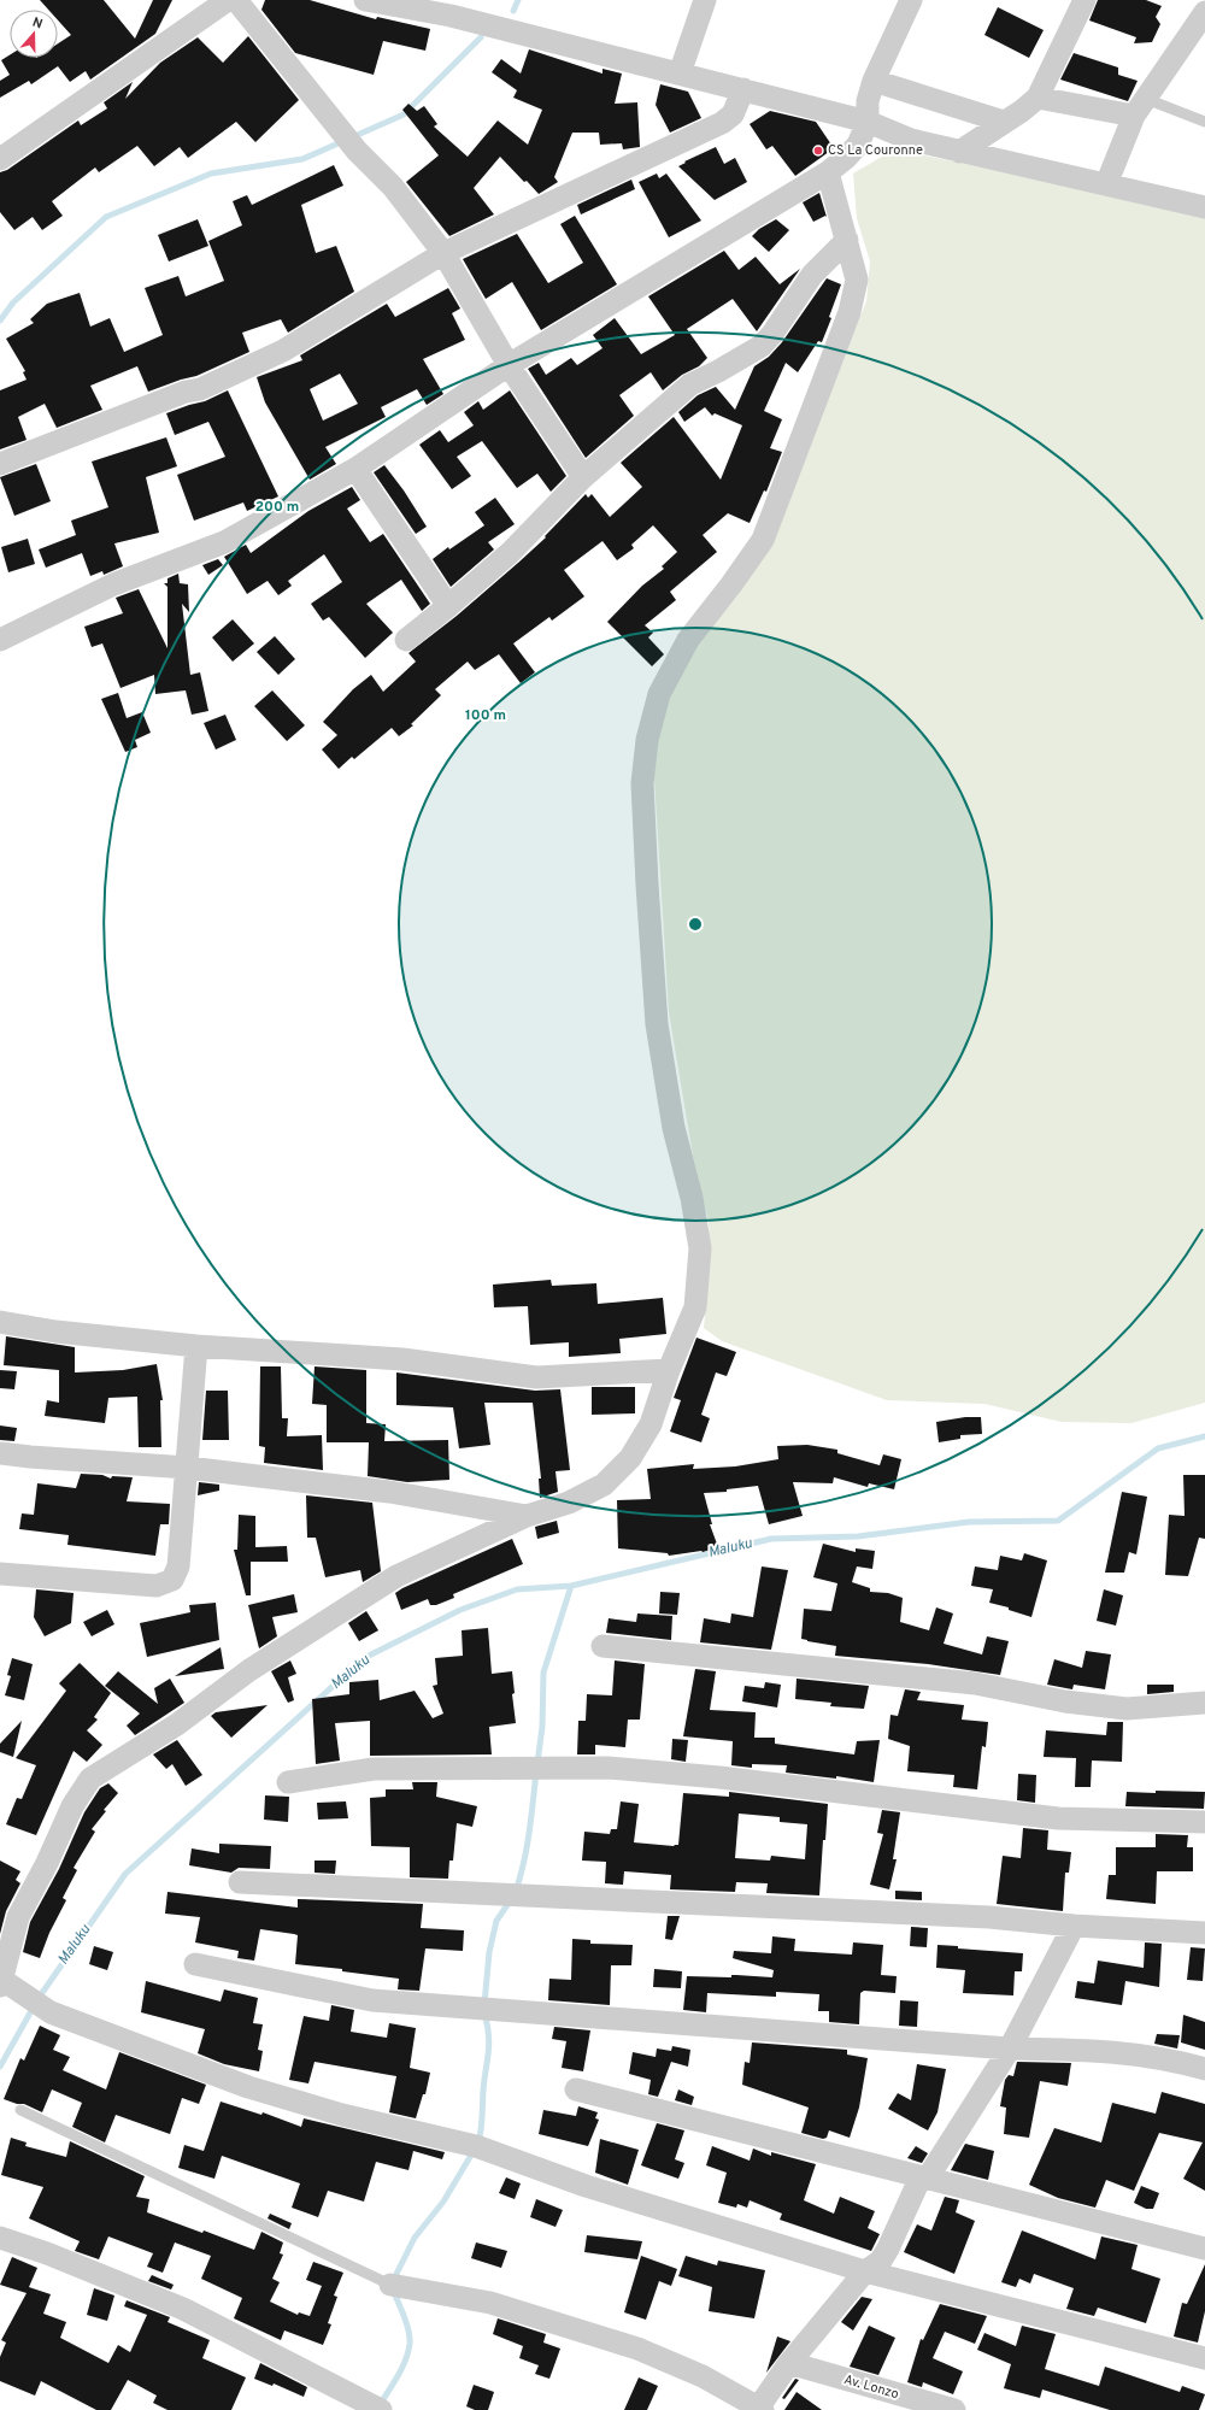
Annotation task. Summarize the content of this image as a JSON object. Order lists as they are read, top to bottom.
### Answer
{
  "streets": {
    "street": ["Av. Lonzo"]
  },
  "water": ["Maluku"],
  "places": ["CS La Couronne"],
  "north": "top",
  "rings": ["200 m", "100 m"]
}
